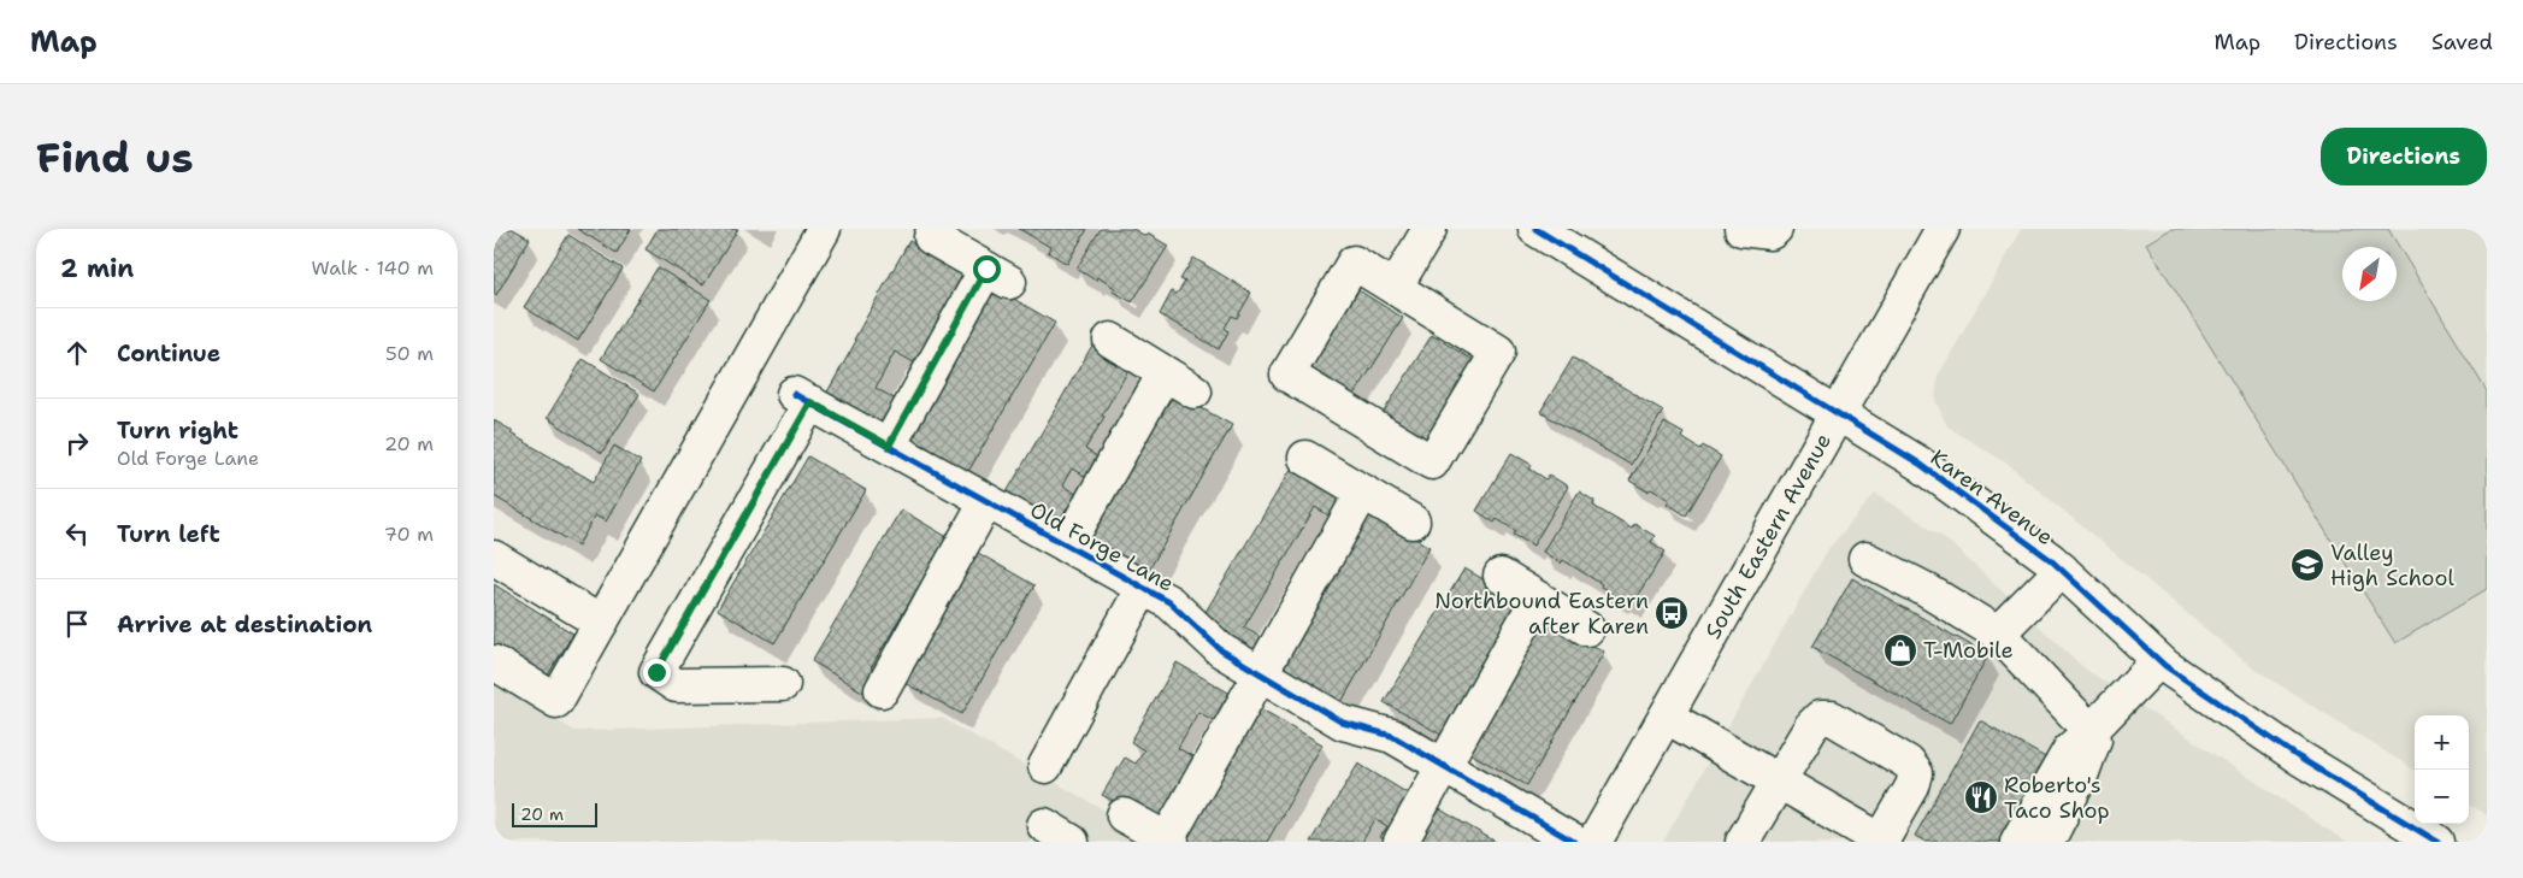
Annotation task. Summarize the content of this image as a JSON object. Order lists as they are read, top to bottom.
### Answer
{
  "streets": {
    "street": ["Karen Avenue", "South Eastern Avenue", "Old Forge Lane"]
  },
  "crossings": [
    ["Karen Avenue", "South Eastern Avenue"]
  ],
  "places": {
    "school or university": ["Valley High School"],
    "bus stop": ["Northbound Eastern after Karen"],
    "shop": ["T-Mobile"],
    "restaurant": ["Roberto's Taco Shop"]
  },
  "scale_bar": "20 m",
  "north": "bottom left",
  "page": {
    "header": "Map",
    "nav": ["Map", "Directions", "Saved"],
    "buttons": "Directions",
    "title": "Find us",
    "heading": ["2 min", "Walk · 140 m"],
    "list": [
      ["Continue", "50 m"],
      ["Turn right", "Old Forge Lane", "20 m"],
      ["Turn left", "70 m"],
      "Arrive at destination"
    ],
    "map_buttons": ["+", "−"],
    "scale": "20 m"
  }
}
